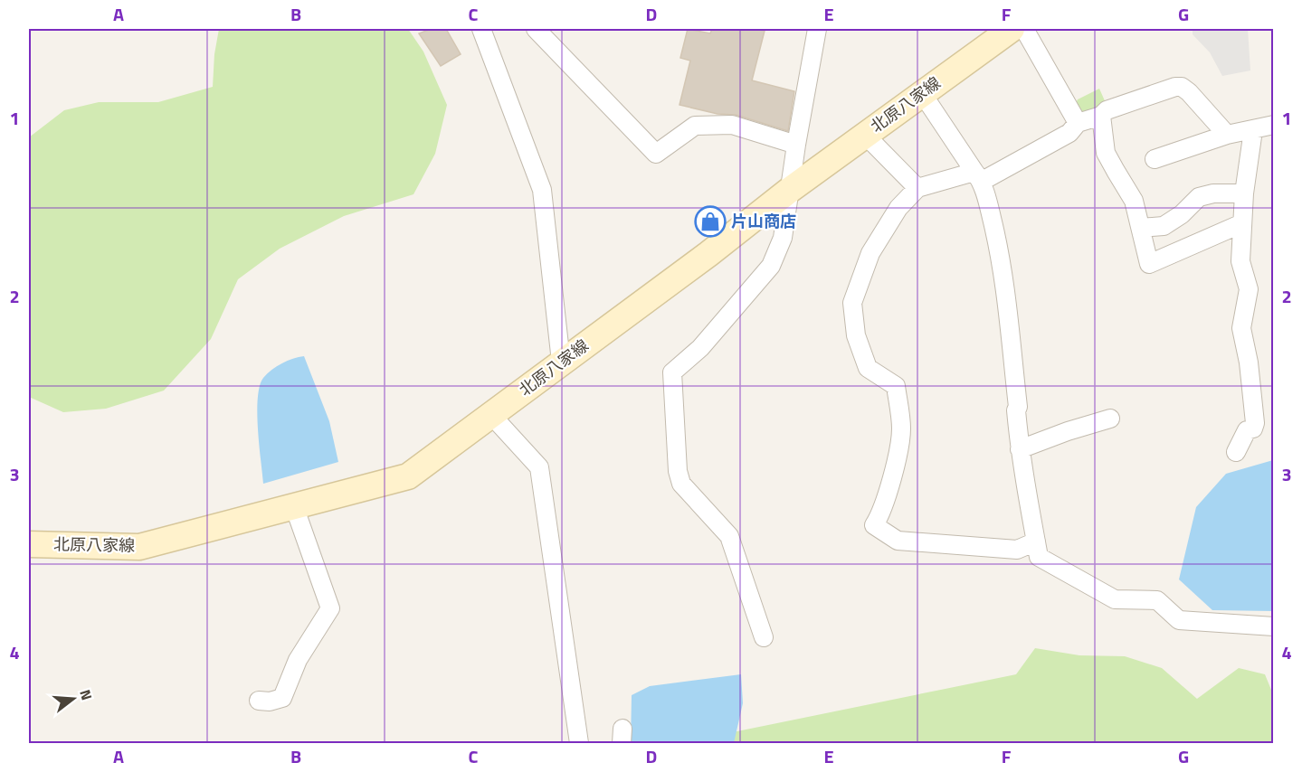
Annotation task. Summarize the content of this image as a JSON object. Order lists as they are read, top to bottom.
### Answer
{
  "streets": {
    "main road": ["北原八家線"]
  },
  "places": {
    "shop": ["片山商店"]
  },
  "north": "right",
  "grid": {
    "columns": [
      "A",
      "B",
      "C",
      "D",
      "E",
      "F",
      "G"
    ],
    "rows": [
      "1",
      "2",
      "3",
      "4"
    ]
  }
}
